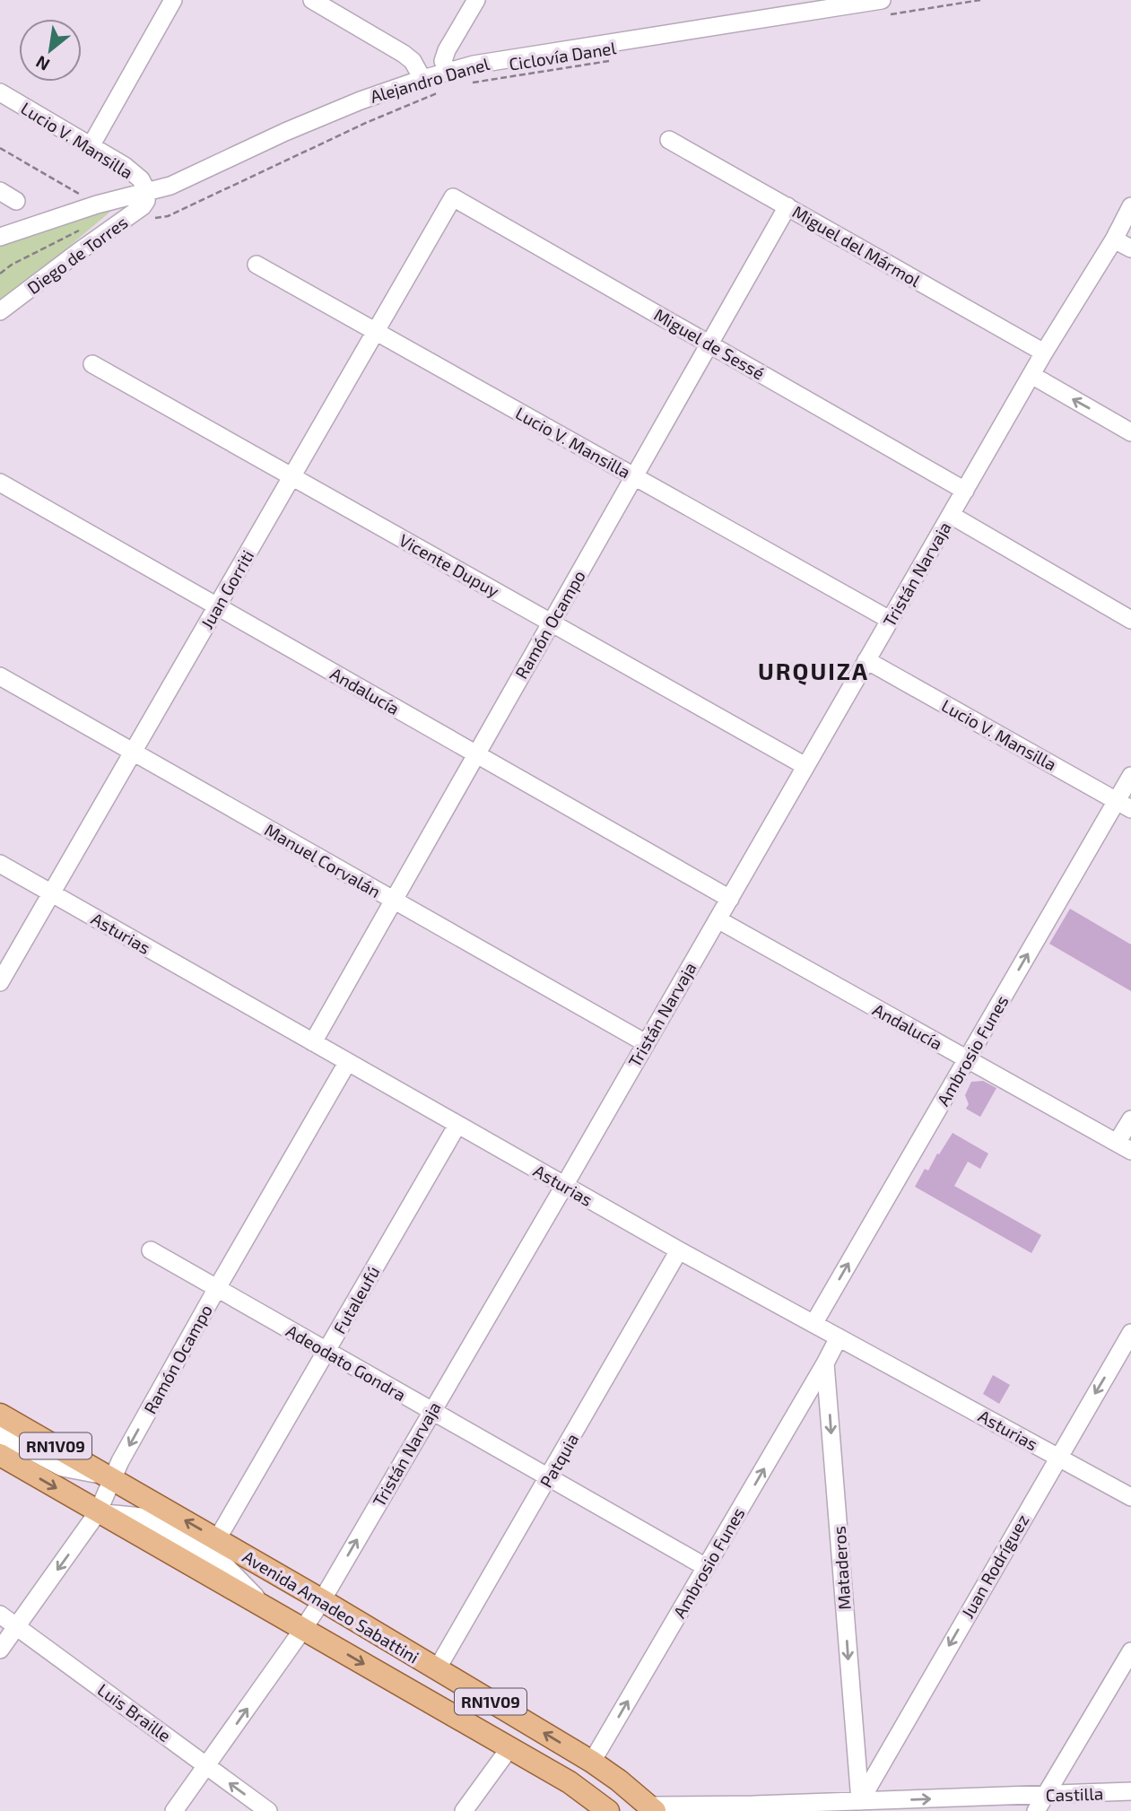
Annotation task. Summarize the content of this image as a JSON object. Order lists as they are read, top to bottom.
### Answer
{
  "streets": {
    "main road": ["RN1V09", "Avenida Amadeo Sabattini"],
    "street": [
      "Alejandro Danel",
      "Lucio V. Mansilla",
      "Miguel del Mármol",
      "Diego de Torres",
      "Miguel de Sessé",
      "Vicente Dupuy",
      "Tristán Narvaja",
      "Juan Gorriti",
      "Ramón Ocampo",
      "Andalucía",
      "Manuel Corvalán",
      "Asturias",
      "Ambrosio Funes",
      "Futaleufú",
      "Adeodato Gondra",
      "Patquia",
      "Juan Rodríguez",
      "Mataderos",
      "Luis Braille",
      "Castilla"
    ],
    "path": ["Ciclovía Danel"]
  },
  "crossings": [
    ["Alejandro Danel", "Lucio V. Mansilla"],
    ["Alejandro Danel", "Diego de Torres"],
    ["Lucio V. Mansilla", "Diego de Torres"],
    ["Lucio V. Mansilla", "Tristán Narvaja"],
    ["Lucio V. Mansilla", "Juan Gorriti"],
    ["Lucio V. Mansilla", "Ramón Ocampo"],
    ["Lucio V. Mansilla", "Ambrosio Funes"],
    ["Miguel del Mármol", "Tristán Narvaja"],
    ["Miguel del Mármol", "Ramón Ocampo"],
    ["Miguel de Sessé", "Tristán Narvaja"],
    ["Miguel de Sessé", "Juan Gorriti"],
    ["Miguel de Sessé", "Ramón Ocampo"],
    ["Vicente Dupuy", "Tristán Narvaja"],
    ["Vicente Dupuy", "Juan Gorriti"],
    ["Vicente Dupuy", "Ramón Ocampo"],
    ["Tristán Narvaja", "Andalucía"],
    ["Tristán Narvaja", "Manuel Corvalán"],
    ["Tristán Narvaja", "Asturias"],
    ["Tristán Narvaja", "Adeodato Gondra"],
    ["Tristán Narvaja", "Avenida Amadeo Sabattini"],
    ["Tristán Narvaja", "Luis Braille"],
    ["Juan Gorriti", "Andalucía"],
    ["Juan Gorriti", "Manuel Corvalán"],
    ["Juan Gorriti", "Asturias"],
    ["Ramón Ocampo", "Andalucía"],
    ["Ramón Ocampo", "Manuel Corvalán"],
    ["Ramón Ocampo", "Asturias"],
    ["Ramón Ocampo", "Adeodato Gondra"],
    ["Ramón Ocampo", "Avenida Amadeo Sabattini"],
    ["Ramón Ocampo", "Luis Braille"],
    ["Andalucía", "Ambrosio Funes"],
    ["Asturias", "Ambrosio Funes"],
    ["Asturias", "Futaleufú"],
    ["Asturias", "Patquia"],
    ["Asturias", "Juan Rodríguez"],
    ["Ambrosio Funes", "Adeodato Gondra"],
    ["Ambrosio Funes", "Mataderos"],
    ["Ambrosio Funes", "Avenida Amadeo Sabattini"],
    ["Futaleufú", "Adeodato Gondra"],
    ["Futaleufú", "Avenida Amadeo Sabattini"],
    ["Adeodato Gondra", "Patquia"],
    ["Patquia", "Avenida Amadeo Sabattini"],
    ["Juan Rodríguez", "Mataderos"],
    ["Juan Rodríguez", "Castilla"],
    ["Mataderos", "Castilla"],
    ["Avenida Amadeo Sabattini", "Castilla"]
  ],
  "one_way": [
    "Ambrosio Funes",
    "Juan Rodríguez",
    "Mataderos",
    "Castilla"
  ],
  "districts": ["URQUIZA"],
  "north": "bottom left"
}
